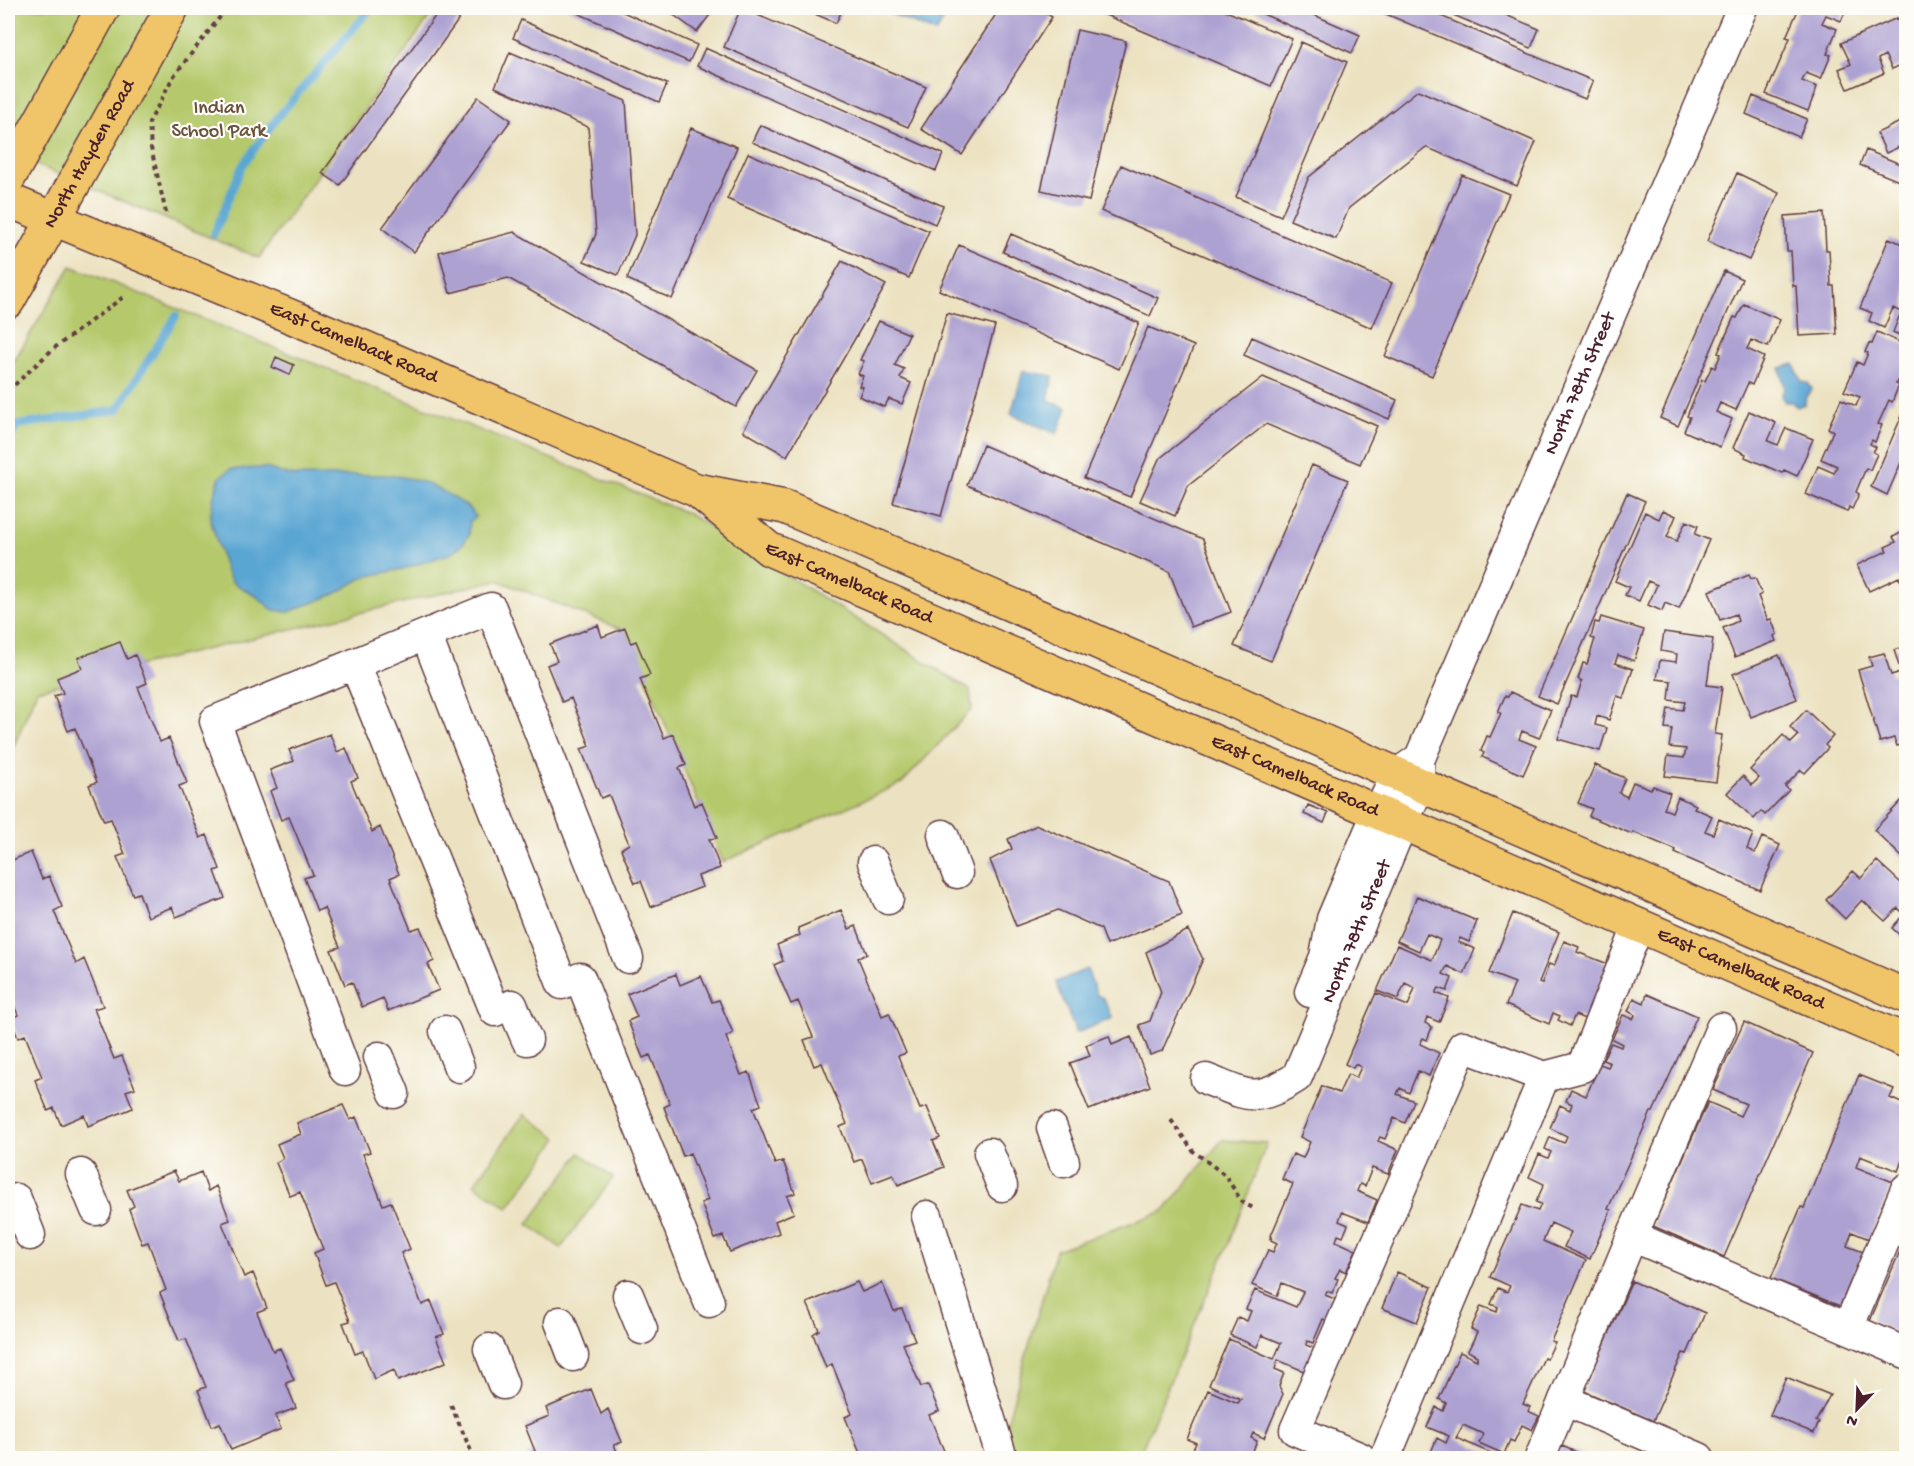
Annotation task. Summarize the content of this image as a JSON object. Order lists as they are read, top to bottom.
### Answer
{
  "streets": {
    "main road": ["North Hayden Road", "East Camelback Road"],
    "street": ["North 78th Street"]
  },
  "crossings": [
    ["North Hayden Road", "East Camelback Road"],
    ["East Camelback Road", "North 78th Street"]
  ],
  "parks": ["Indian School Park"],
  "north": "bottom left"
}
